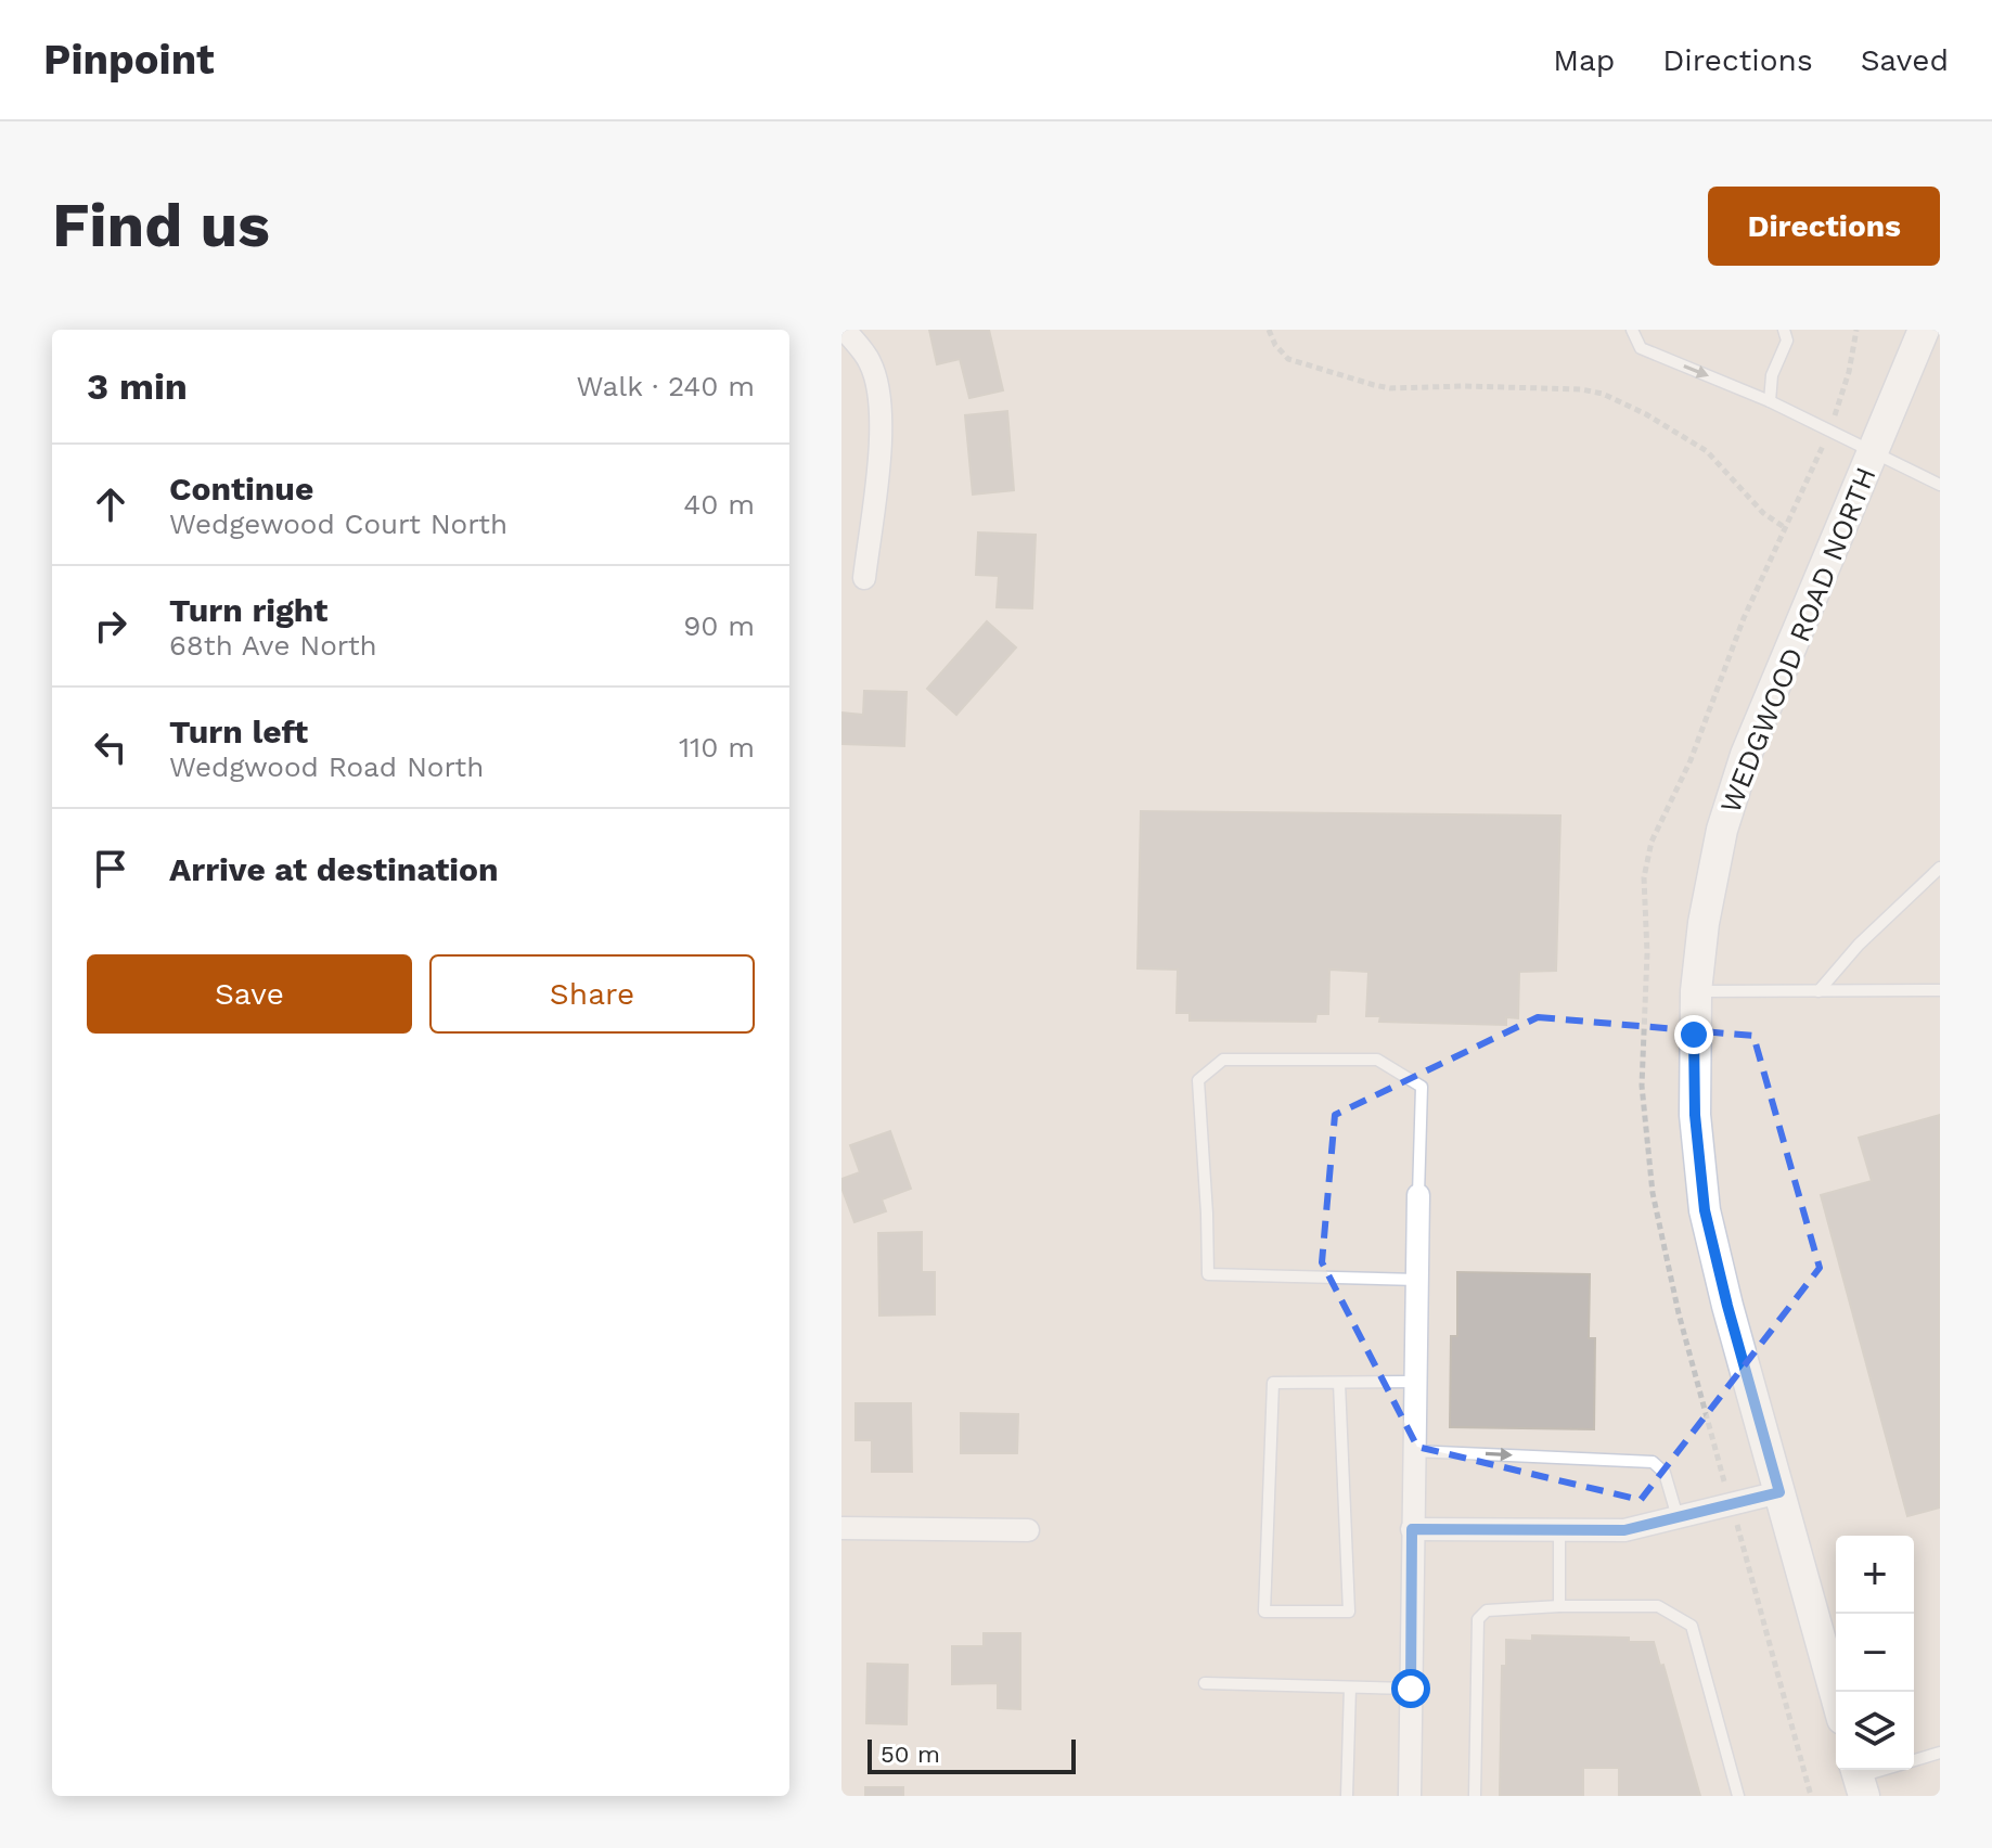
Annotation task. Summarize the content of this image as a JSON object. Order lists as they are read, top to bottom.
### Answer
{
  "streets": {
    "street": ["WEDGWOOD ROAD NORTH"]
  },
  "scale_bar": "50 m",
  "page": {
    "header": "Pinpoint",
    "nav": ["Map", "Directions", "Saved"],
    "buttons": [
      "Directions",
      ["Save", "Share"]
    ],
    "title": "Find us",
    "heading": ["3 min", "Walk · 240 m"],
    "list": [
      ["Continue", "Wedgewood Court North", "40 m"],
      ["Turn right", "68th Ave North", "90 m"],
      ["Turn left", "Wedgwood Road North", "110 m"],
      "Arrive at destination"
    ],
    "map_buttons": ["+", "−"],
    "scale": "50 m"
  }
}
